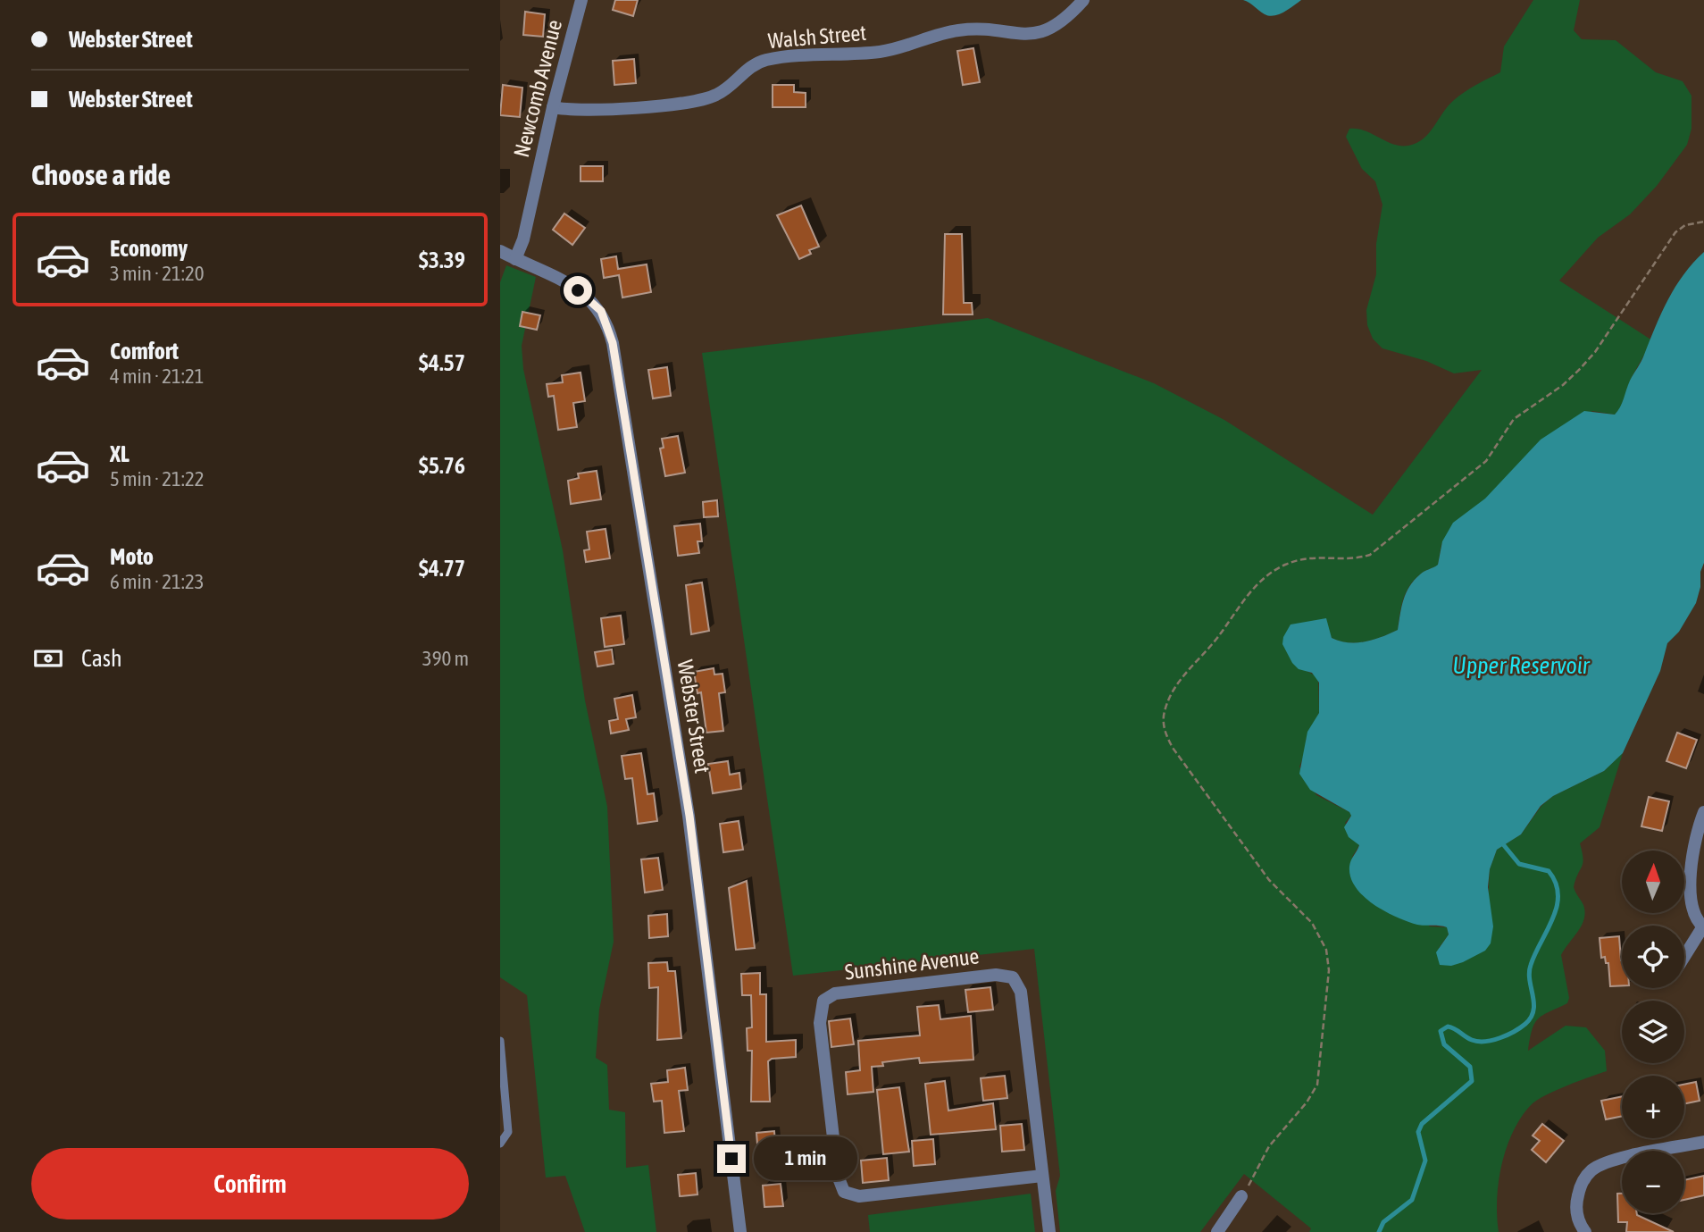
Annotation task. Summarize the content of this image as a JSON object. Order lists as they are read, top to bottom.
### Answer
{
  "streets": {
    "street": [
      "Walsh Street",
      "Newcomb Avenue",
      "Webster Street",
      "Sunshine Avenue"
    ]
  },
  "crossings": [
    ["Walsh Street", "Newcomb Avenue"],
    ["Newcomb Avenue", "Webster Street"]
  ],
  "water": ["Upper Reservoir"],
  "north": "top",
  "page": {
    "banner": ["Webster Street", "Webster Street"],
    "heading": "Choose a ride",
    "list": [
      {
        "name": "Economy",
        "note": "3 min · 21:20",
        "value": "$3.39"
      },
      {
        "name": "Comfort",
        "note": "4 min · 21:21",
        "value": "$4.57"
      },
      {
        "name": "XL",
        "note": "5 min · 21:22",
        "value": "$5.76"
      },
      {
        "name": "Moto",
        "note": "6 min · 21:23",
        "value": "$4.77"
      }
    ],
    "pay": ["Cash", "390 m"],
    "map_buttons": ["+", "−"],
    "buttons": "Confirm",
    "bubble": "1 min"
  }
}
